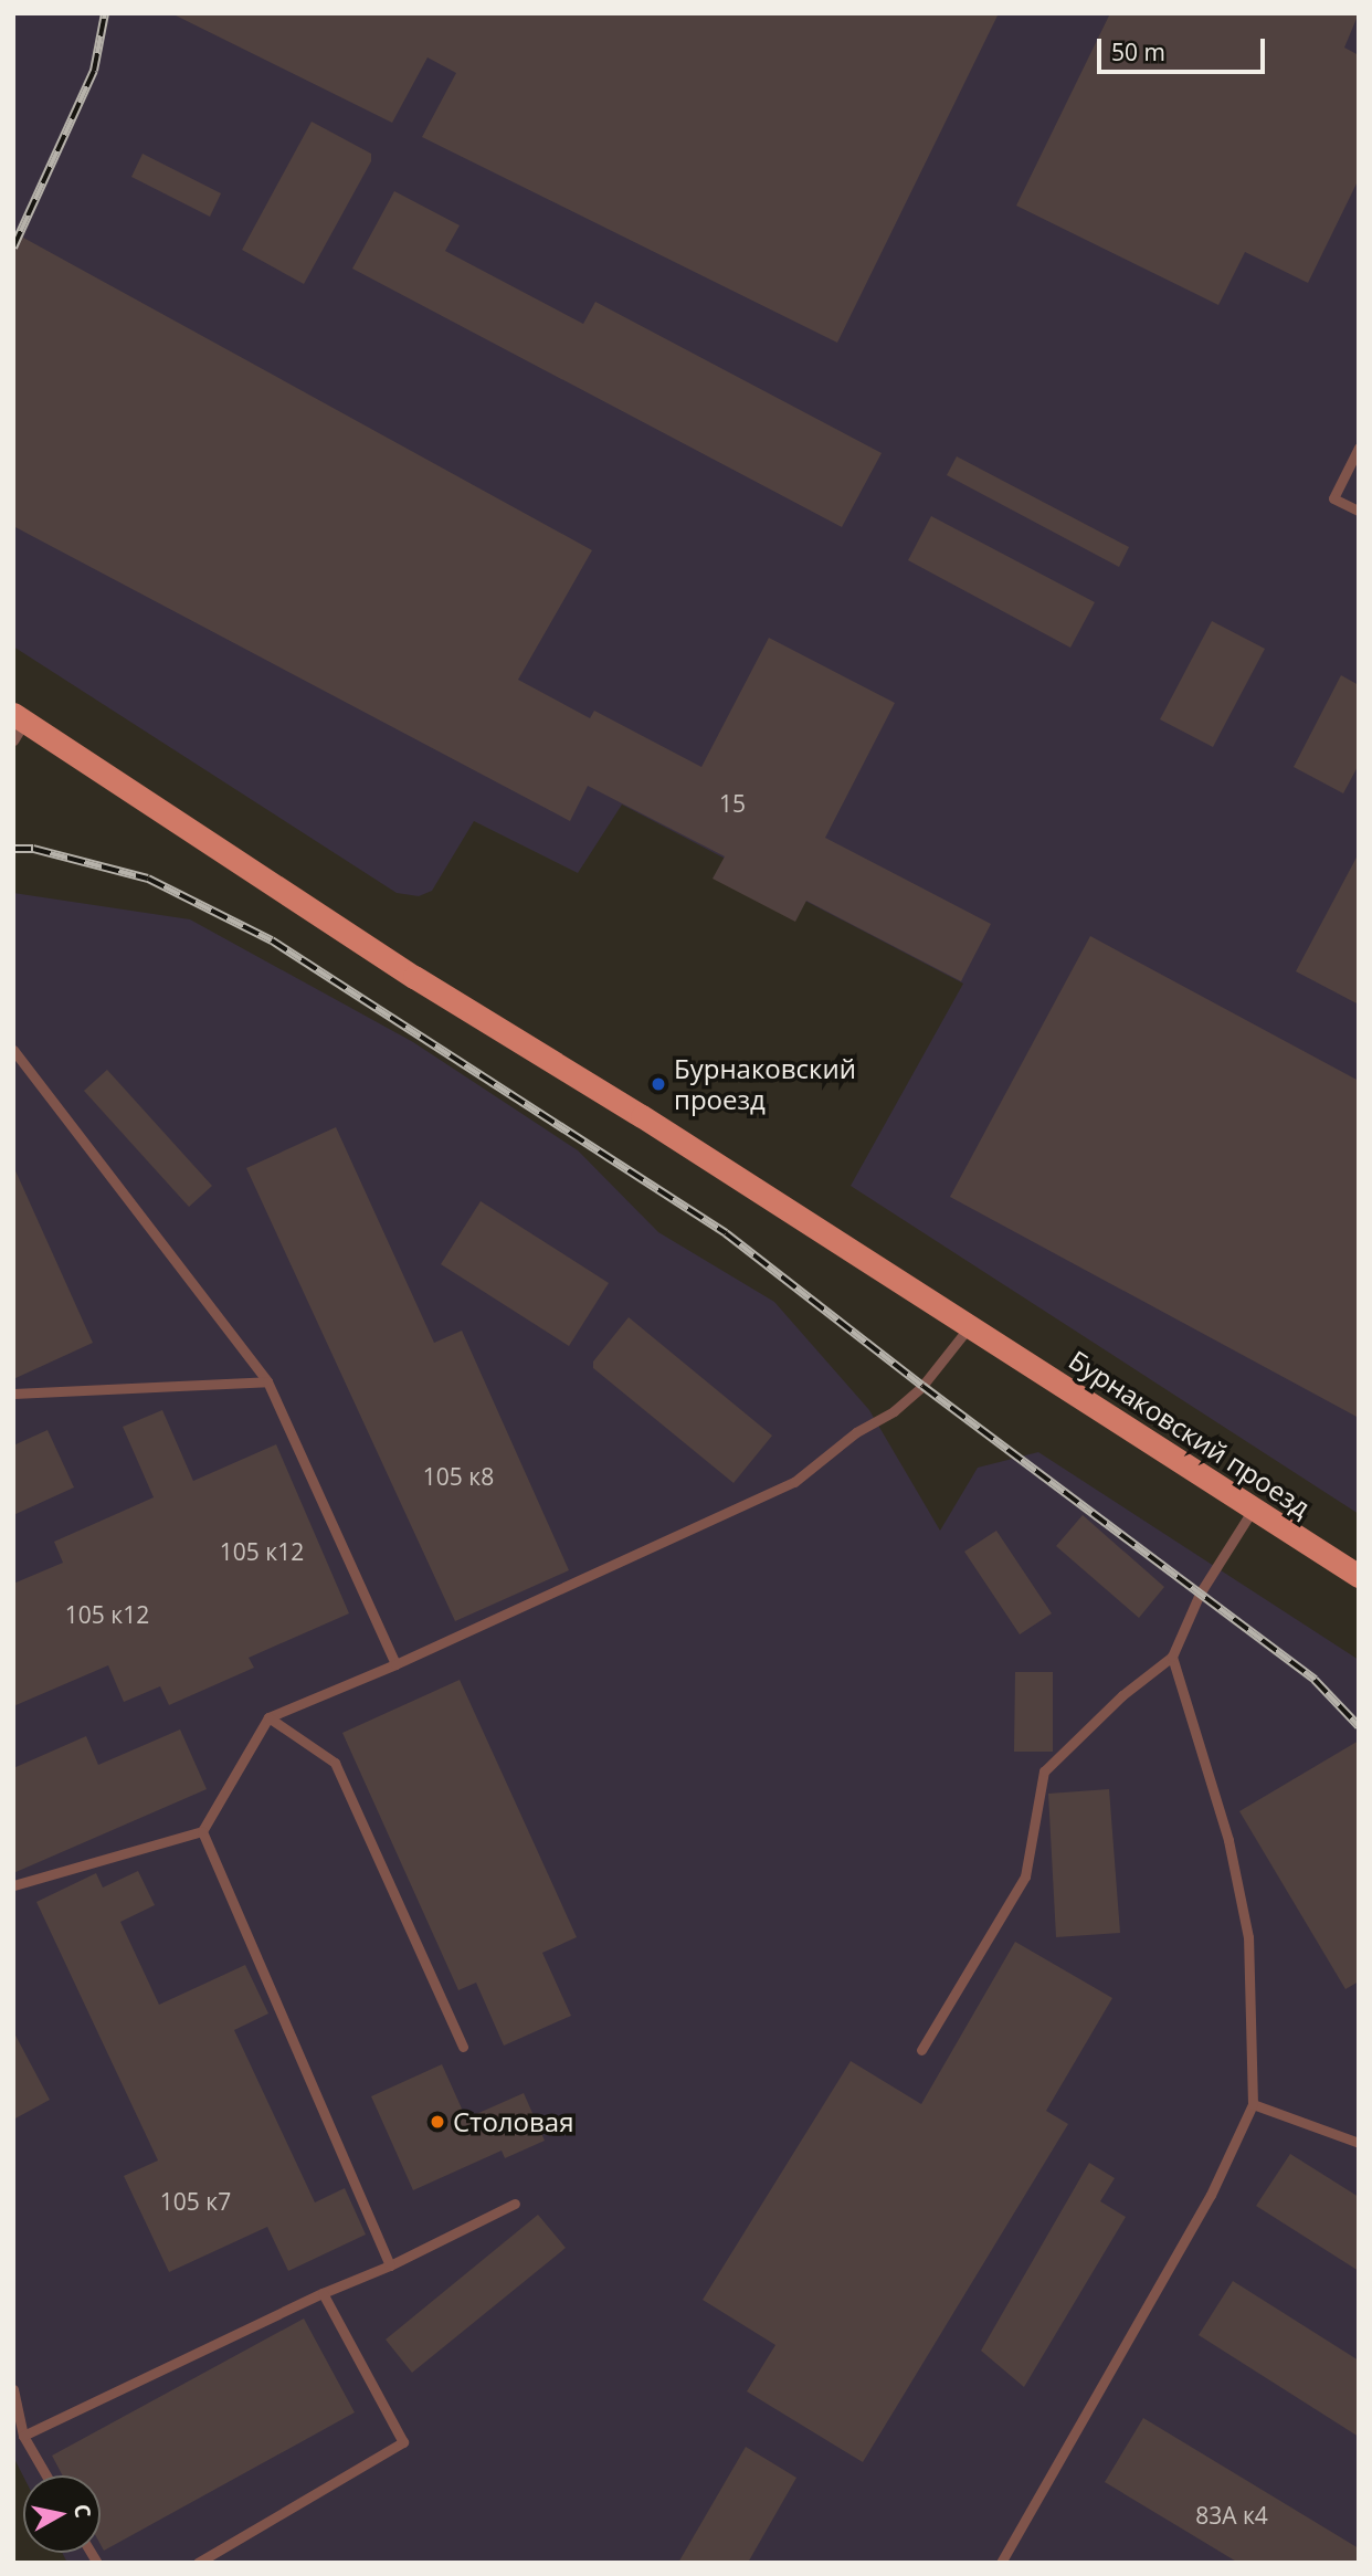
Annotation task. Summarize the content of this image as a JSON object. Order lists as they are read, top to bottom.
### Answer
{
  "streets": {
    "main road": ["Бурнаковский проезд"]
  },
  "places": ["Бурнаковский проезд", "Столовая"],
  "house_numbers": [
    "15",
    "105 к8",
    "105 к12",
    "105 к12",
    "105 к7",
    "83А к4"
  ],
  "scale_bar": "50 m",
  "north": "right"
}
